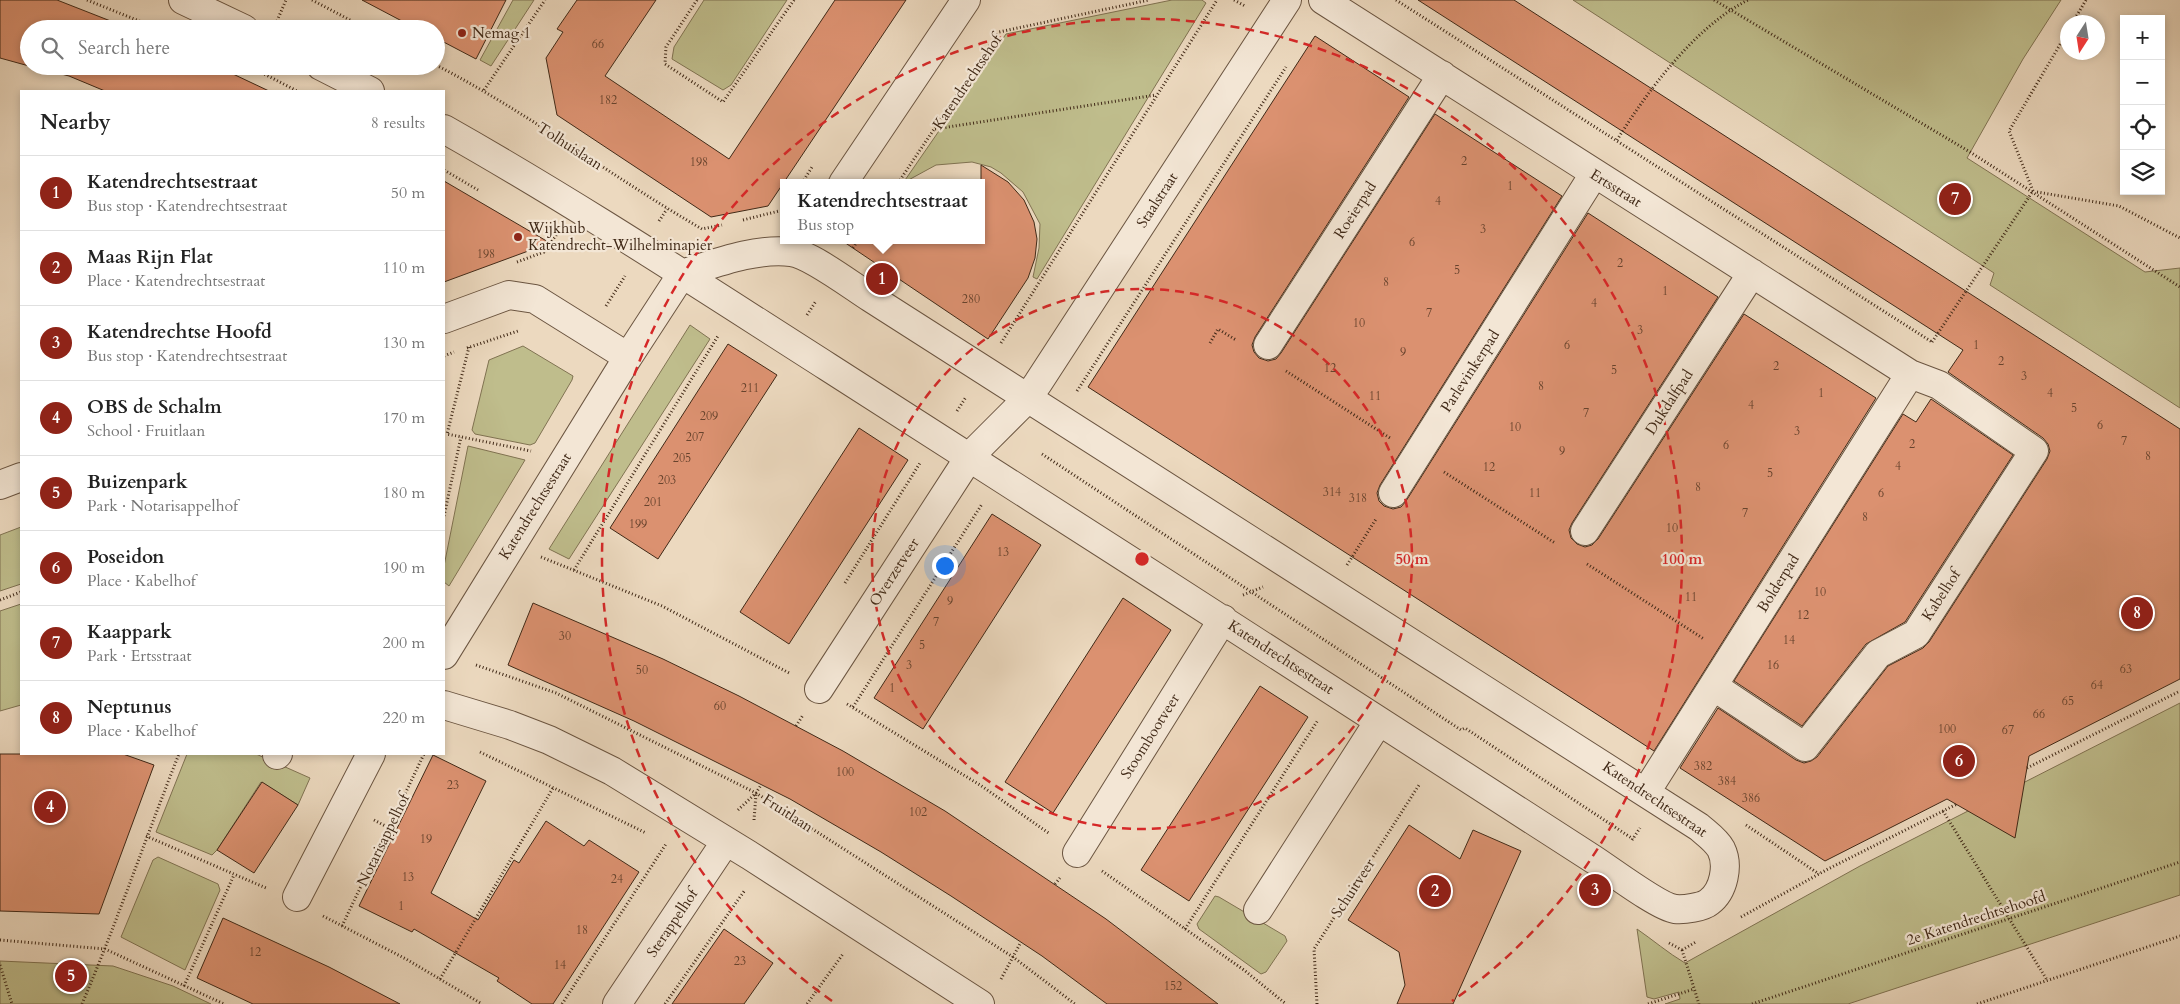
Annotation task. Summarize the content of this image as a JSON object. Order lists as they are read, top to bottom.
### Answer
{
  "streets": {
    "street": [
      "Ertsstraat",
      "Staalstraat",
      "Roeierpad",
      "Parlevinkerpad",
      "Dukdalfpad",
      "Katendrechtsestraat",
      "Overzetveer",
      "Bolderpad",
      "Kabelhof",
      "Stoombootveer",
      "Sterappelhof"
    ],
    "path": [
      "Katendrechtsehof",
      "Tolhuislaan",
      "Fruitlaan",
      "Notarisappelhof",
      "Schuitveer",
      "2e Katendrechtsehoofd"
    ]
  },
  "crossings": [
    ["Ertsstraat", "Roeierpad"],
    ["Ertsstraat", "Parlevinkerpad"],
    ["Ertsstraat", "Dukdalfpad"],
    ["Ertsstraat", "Bolderpad"],
    ["Ertsstraat", "Kabelhof"],
    ["Staalstraat", "Katendrechtsestraat"],
    ["Katendrechtsestraat", "Overzetveer"],
    ["Katendrechtsestraat", "Bolderpad"],
    ["Katendrechtsestraat", "Stoombootveer"],
    ["Bolderpad", "Kabelhof"]
  ],
  "places": ["Nemag 1", "Wijkhub Katendrecht-Wilhelminapier"],
  "house_numbers": [
    "66",
    "182",
    "2",
    "198",
    "1",
    "4",
    "3",
    "6",
    "198",
    "2",
    "5",
    "8",
    "1",
    "280",
    "4",
    "7",
    "10",
    "3",
    "6",
    "1",
    "9",
    "2",
    "2",
    "12",
    "5",
    "3",
    "8",
    "211",
    "1",
    "4",
    "11",
    "4",
    "5",
    "7",
    "209",
    "6",
    "10",
    "3",
    "207",
    "7",
    "2",
    "6",
    "9",
    "8",
    "205",
    "4",
    "12",
    "5",
    "203",
    "8",
    "314",
    "11",
    "6",
    "318",
    "201",
    "7",
    "8",
    "199",
    "10",
    "13",
    "10",
    "11",
    "9",
    "12",
    "7",
    "30",
    "14",
    "5",
    "3",
    "16",
    "63",
    "50",
    "64",
    "1",
    "65",
    "60",
    "66",
    "100",
    "67",
    "382",
    "100",
    "384",
    "23",
    "386",
    "102",
    "19",
    "13",
    "24",
    "1",
    "18",
    "12",
    "23",
    "14",
    "152"
  ],
  "north": "bottom",
  "page": {
    "map_buttons": ["+", "−"],
    "search": "Search here",
    "heading": ["Nearby", "8 results"],
    "list": [
      {
        "mark": "1",
        "name": "Katendrechtsestraat",
        "note": "Bus stop · Katendrechtsestraat",
        "value": "50 m"
      },
      {
        "mark": "2",
        "name": "Maas Rijn Flat",
        "note": "Place · Katendrechtsestraat",
        "value": "110 m"
      },
      {
        "mark": "3",
        "name": "Katendrechtse Hoofd",
        "note": "Bus stop · Katendrechtsestraat",
        "value": "130 m"
      },
      {
        "mark": "4",
        "name": "OBS de Schalm",
        "note": "School · Fruitlaan",
        "value": "170 m"
      },
      {
        "mark": "5",
        "name": "Buizenpark",
        "note": "Park · Notarisappelhof",
        "value": "180 m"
      },
      {
        "mark": "6",
        "name": "Poseidon",
        "note": "Place · Kabelhof",
        "value": "190 m"
      },
      {
        "mark": "7",
        "name": "Kaappark",
        "note": "Park · Ertsstraat",
        "value": "200 m"
      },
      {
        "mark": "8",
        "name": "Neptunus",
        "note": "Place · Kabelhof",
        "value": "220 m"
      }
    ],
    "popup": ["Katendrechtsestraat", "Bus stop"],
    "pins": [
      "7",
      "1",
      "8",
      "6",
      "4",
      "3",
      "2",
      "5"
    ]
  },
  "rings": ["50 m", "100 m"]
}
